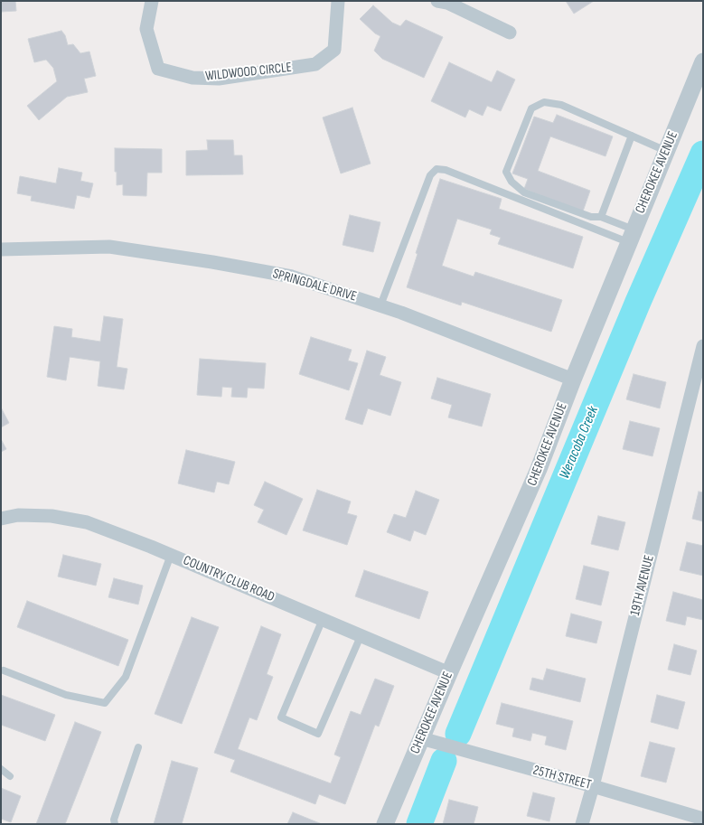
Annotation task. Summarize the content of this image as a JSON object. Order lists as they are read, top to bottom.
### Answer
{
  "streets": {
    "street": [
      "WILDWOOD CIRCLE",
      "CHEROKEE AVENUE",
      "SPRINGDALE DRIVE",
      "COUNTRY CLUB ROAD",
      "19TH AVENUE",
      "25TH STREET"
    ]
  },
  "crossings": [
    ["CHEROKEE AVENUE", "SPRINGDALE DRIVE"],
    ["CHEROKEE AVENUE", "COUNTRY CLUB ROAD"],
    ["CHEROKEE AVENUE", "25TH STREET"],
    ["19TH AVENUE", "25TH STREET"]
  ],
  "water": ["Weracoba Creek"]
}
